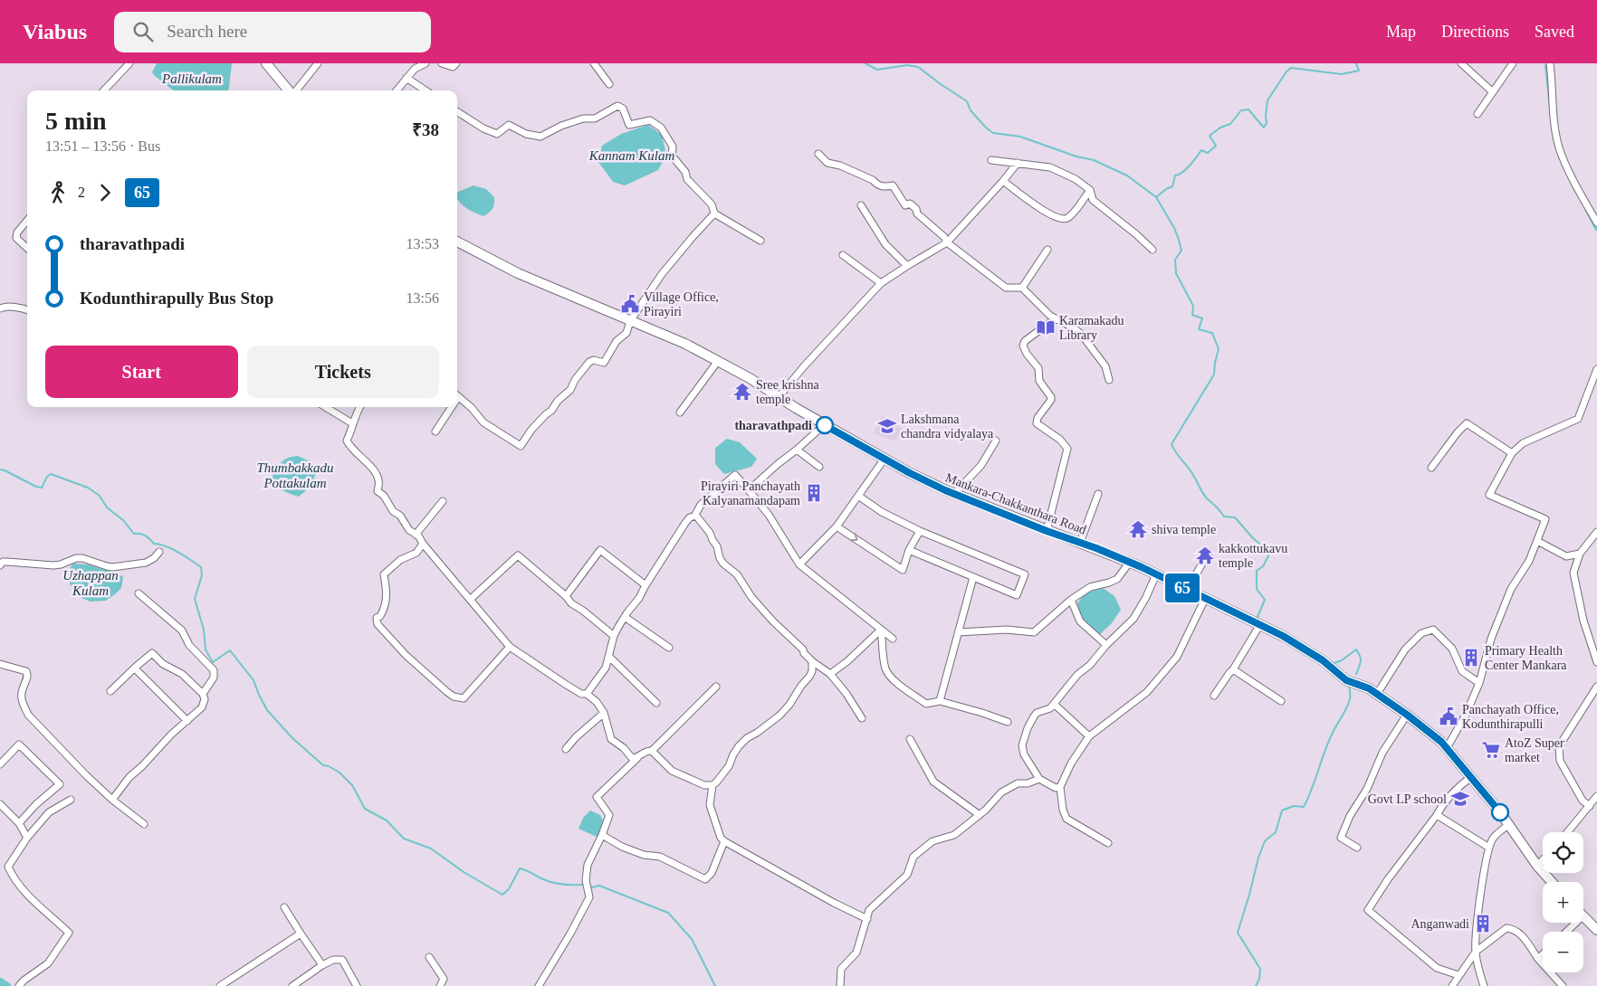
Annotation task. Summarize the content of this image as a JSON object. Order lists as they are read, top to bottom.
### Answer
{
  "streets": {
    "main road": ["Mankara-Chakkanthara Road"]
  },
  "water": [
    "Pallikulam",
    "Kannam Kulam",
    "Thumbakkadu Pottakulam",
    "Uzhappan Kulam"
  ],
  "places": {
    "public building": ["Village Office, Pirayiri", "Panchayath Office, Kodunthirapulli"],
    "library": ["Karamakadu Library"],
    "temple": ["Sree krishna temple", "shiva temple", "kakkottukavu temple"],
    "other": ["tharavathpadi"],
    "school or university": ["Lakshmana chandra vidyalaya", "Govt LP school"],
    "building": ["Pirayiri Panchayath Kalyanamandapam", "Primary Health Center Mankara", "Anganwadi"],
    "supermarket": ["AtoZ Super market"]
  },
  "lines": ["bus line 65"],
  "page": {
    "header": "Viabus",
    "search": "Search here",
    "nav": ["Map", "Directions", "Saved"],
    "on_map": "65",
    "heading": ["5 min", "13:51 – 13:56 · Bus", "₹38"],
    "legs": ["2", "65"],
    "list": [
      {
        "name": "tharavathpadi",
        "value": "13:53"
      },
      {
        "name": "Kodunthirapully Bus Stop",
        "value": "13:56"
      }
    ],
    "buttons": ["Start", "Tickets"],
    "map_buttons": ["+", "−"]
  }
}
